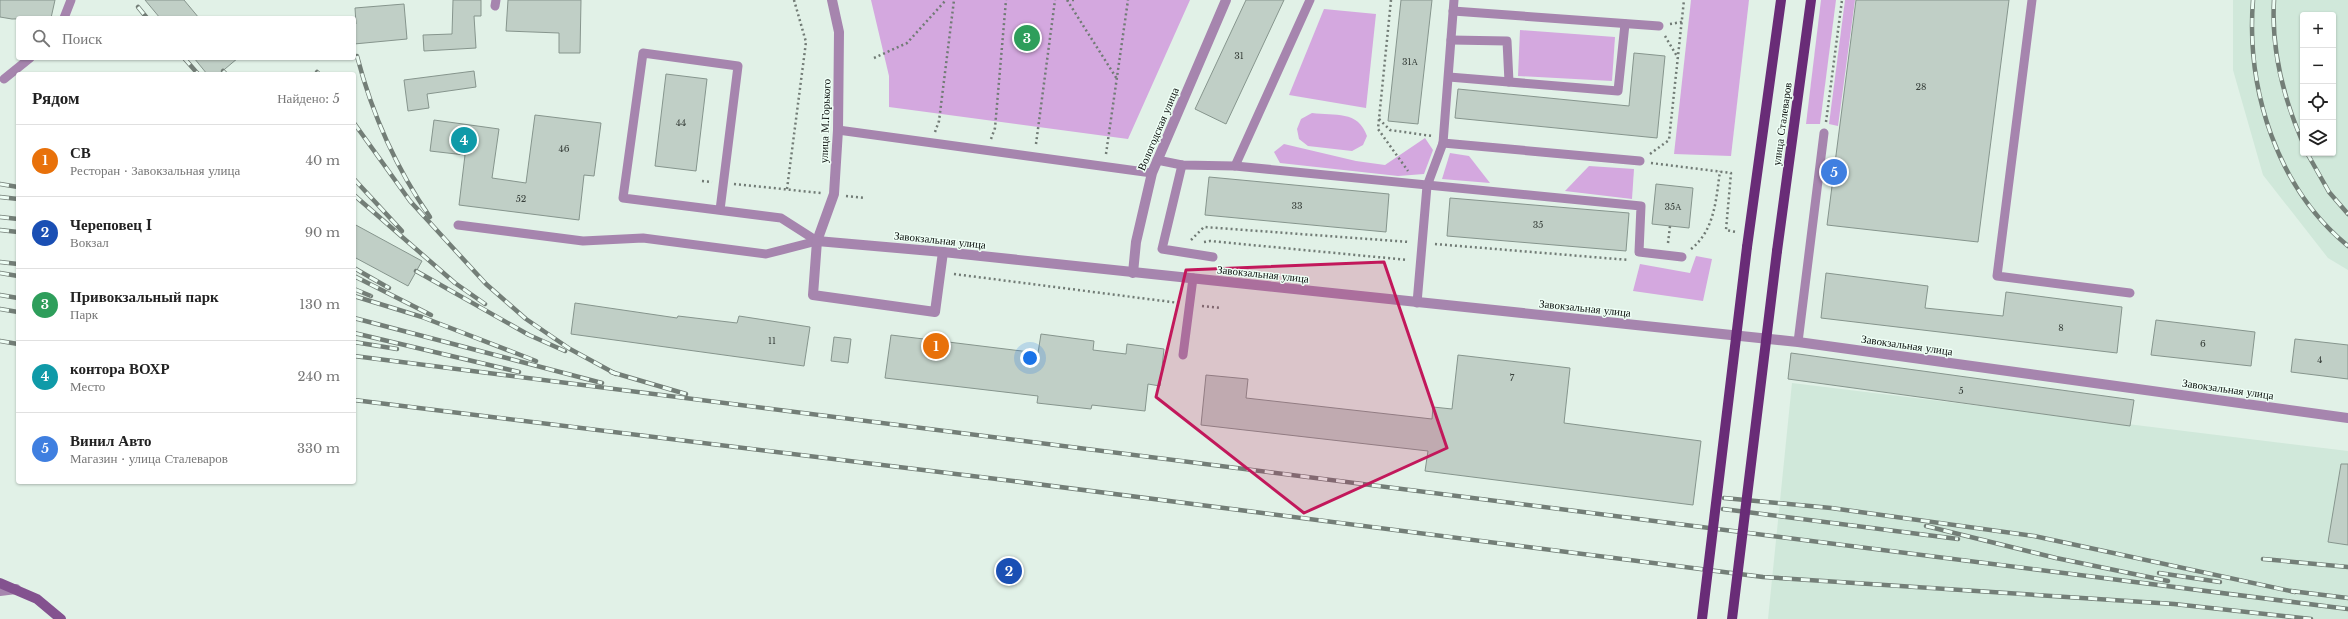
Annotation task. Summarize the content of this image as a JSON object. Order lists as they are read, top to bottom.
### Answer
{
  "streets": {
    "main road": ["улица Сталеваров"],
    "street": ["улица М.Горького", "Вологодская улица", "Завокзальная улица"]
  },
  "crossings": [
    ["улица М.Горького", "Завокзальная улица"],
    ["Вологодская улица", "Завокзальная улица"]
  ],
  "house_numbers": [
    "31",
    "31А",
    "28",
    "44",
    "46",
    "52",
    "33",
    "35А",
    "35",
    "8",
    "11",
    "6",
    "4",
    "7",
    "5"
  ],
  "page": {
    "map_buttons": ["+", "−"],
    "search": "Поиск",
    "pins": [
      "3",
      "4",
      "5",
      "1",
      "2"
    ],
    "heading": ["Рядом", "Найдено: 5"],
    "list": [
      {
        "mark": "1",
        "name": "СВ",
        "note": "Ресторан · Завокзальная улица",
        "value": "40 m"
      },
      {
        "mark": "2",
        "name": "Череповец I",
        "note": "Вокзал",
        "value": "90 m"
      },
      {
        "mark": "3",
        "name": "Привокзальный парк",
        "note": "Парк",
        "value": "130 m"
      },
      {
        "mark": "4",
        "name": "контора ВОХР",
        "note": "Место",
        "value": "240 m"
      },
      {
        "mark": "5",
        "name": "Винил Авто",
        "note": "Магазин · улица Сталеваров",
        "value": "330 m"
      }
    ]
  }
}
